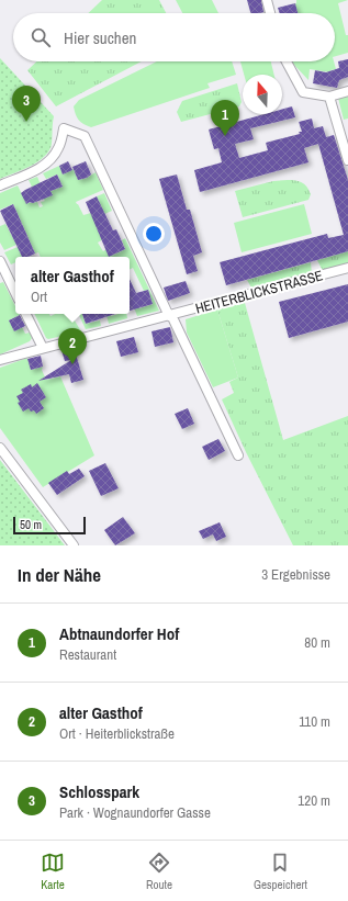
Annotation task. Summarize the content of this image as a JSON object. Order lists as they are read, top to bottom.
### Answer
{
  "streets": {
    "street": ["HEITERBLICKSTRASSE"]
  },
  "scale_bar": "50 m",
  "north": "top",
  "page": {
    "search": "Hier suchen",
    "pins": ["3", "1", "2"],
    "popup": ["alter Gasthof", "Ort"],
    "scale": "50 m",
    "heading": ["In der Nähe", "3 Ergebnisse"],
    "list": [
      {
        "mark": "1",
        "name": "Abtnaundorfer Hof",
        "note": "Restaurant",
        "value": "80 m"
      },
      {
        "mark": "2",
        "name": "alter Gasthof",
        "note": "Ort · Heiterblickstraße",
        "value": "110 m"
      },
      {
        "mark": "3",
        "name": "Schlosspark",
        "note": "Park · Wognaundorfer Gasse",
        "value": "120 m"
      }
    ],
    "nav": ["Karte", "Route", "Gespeichert"]
  }
}
